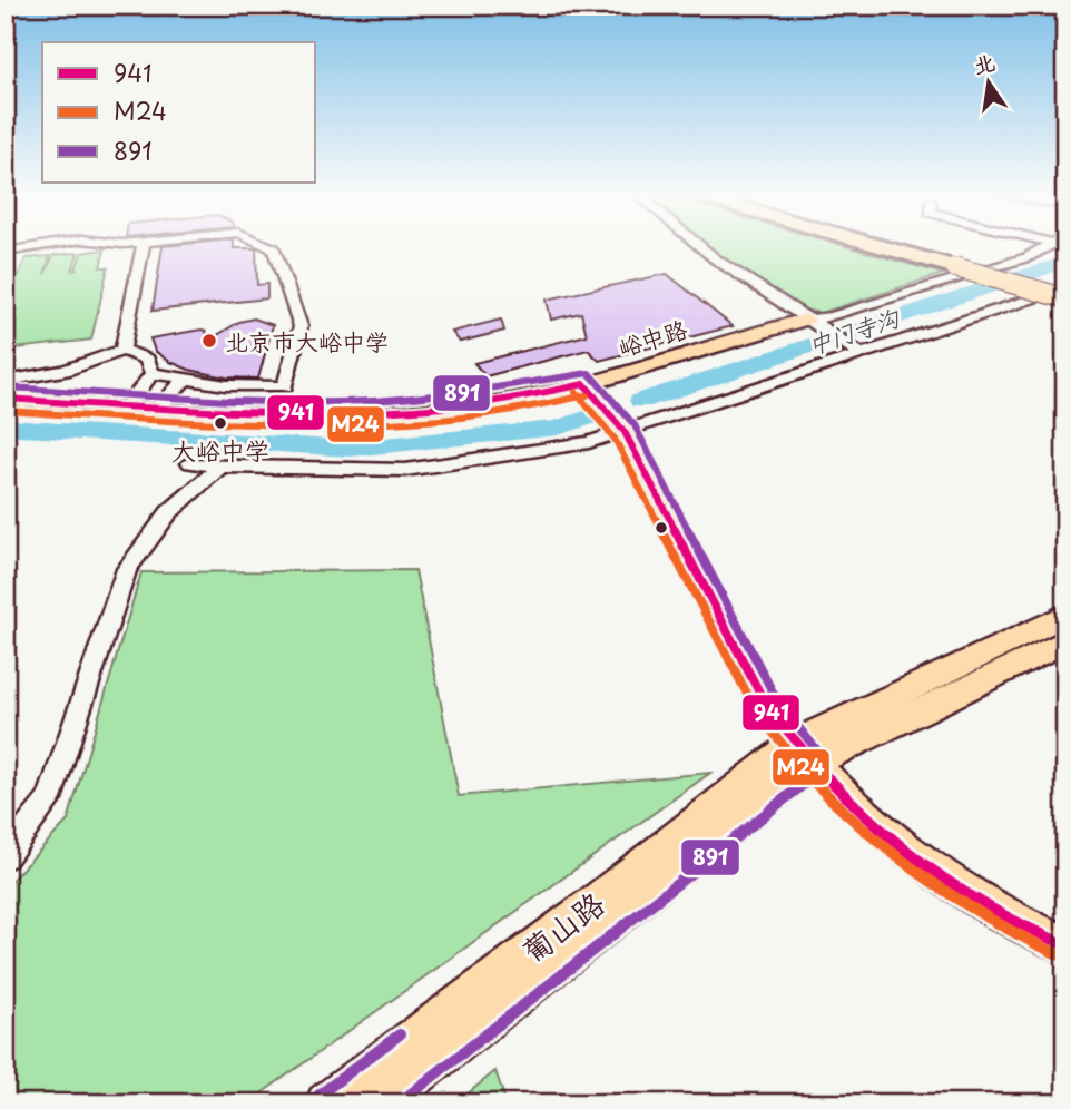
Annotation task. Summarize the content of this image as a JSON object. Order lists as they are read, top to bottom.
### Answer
{
  "streets": {
    "main road": ["峪中路", "葡山路"]
  },
  "water": ["中门寺沟"],
  "places": ["北京市大峪中学", "大峪中学"],
  "lines": ["transit line 891", "transit line 941", "transit line M24"],
  "legend": ["941", "M24", "891"],
  "north": "top"
}
